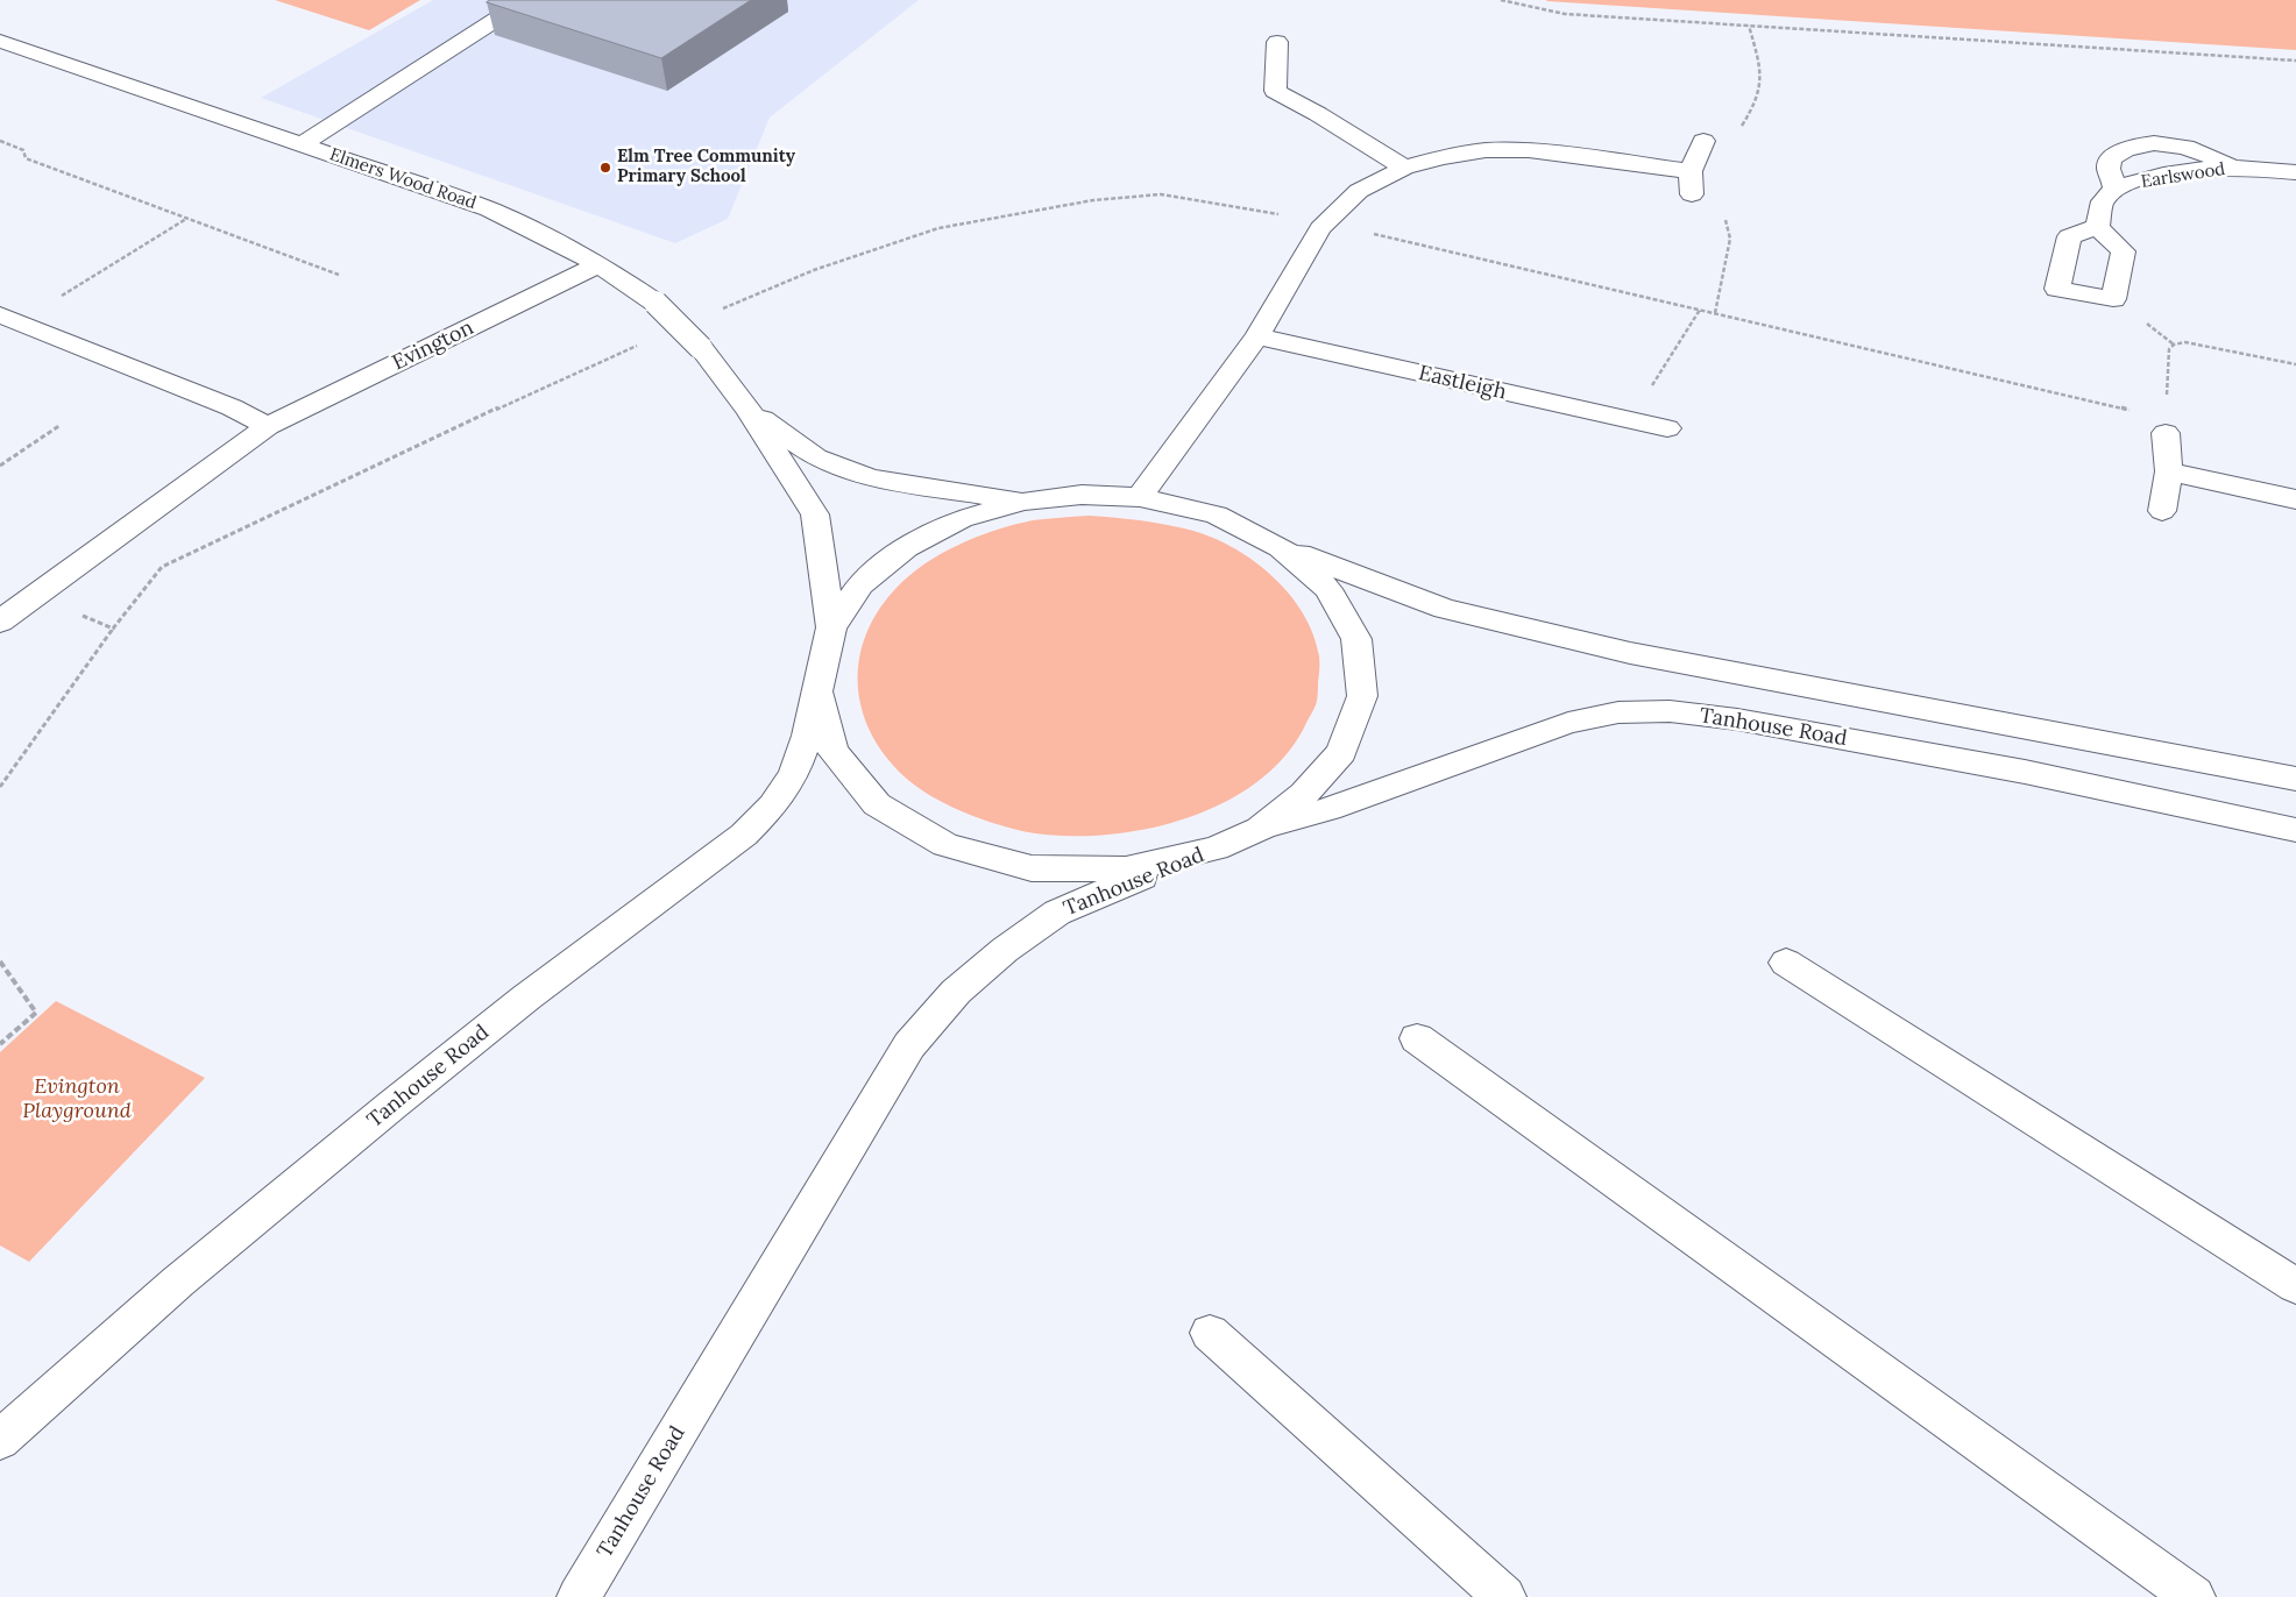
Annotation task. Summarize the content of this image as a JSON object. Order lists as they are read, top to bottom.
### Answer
{
  "streets": {
    "street": [
      "Earlswood",
      "Elmers Wood Road",
      "Evington",
      "Eastleigh",
      "Tanhouse Road"
    ]
  },
  "crossings": [
    ["Elmers Wood Road", "Evington"],
    ["Elmers Wood Road", "Tanhouse Road"]
  ],
  "parks": ["Evington Playground"],
  "places": ["Elm Tree Community Primary School"]
}
